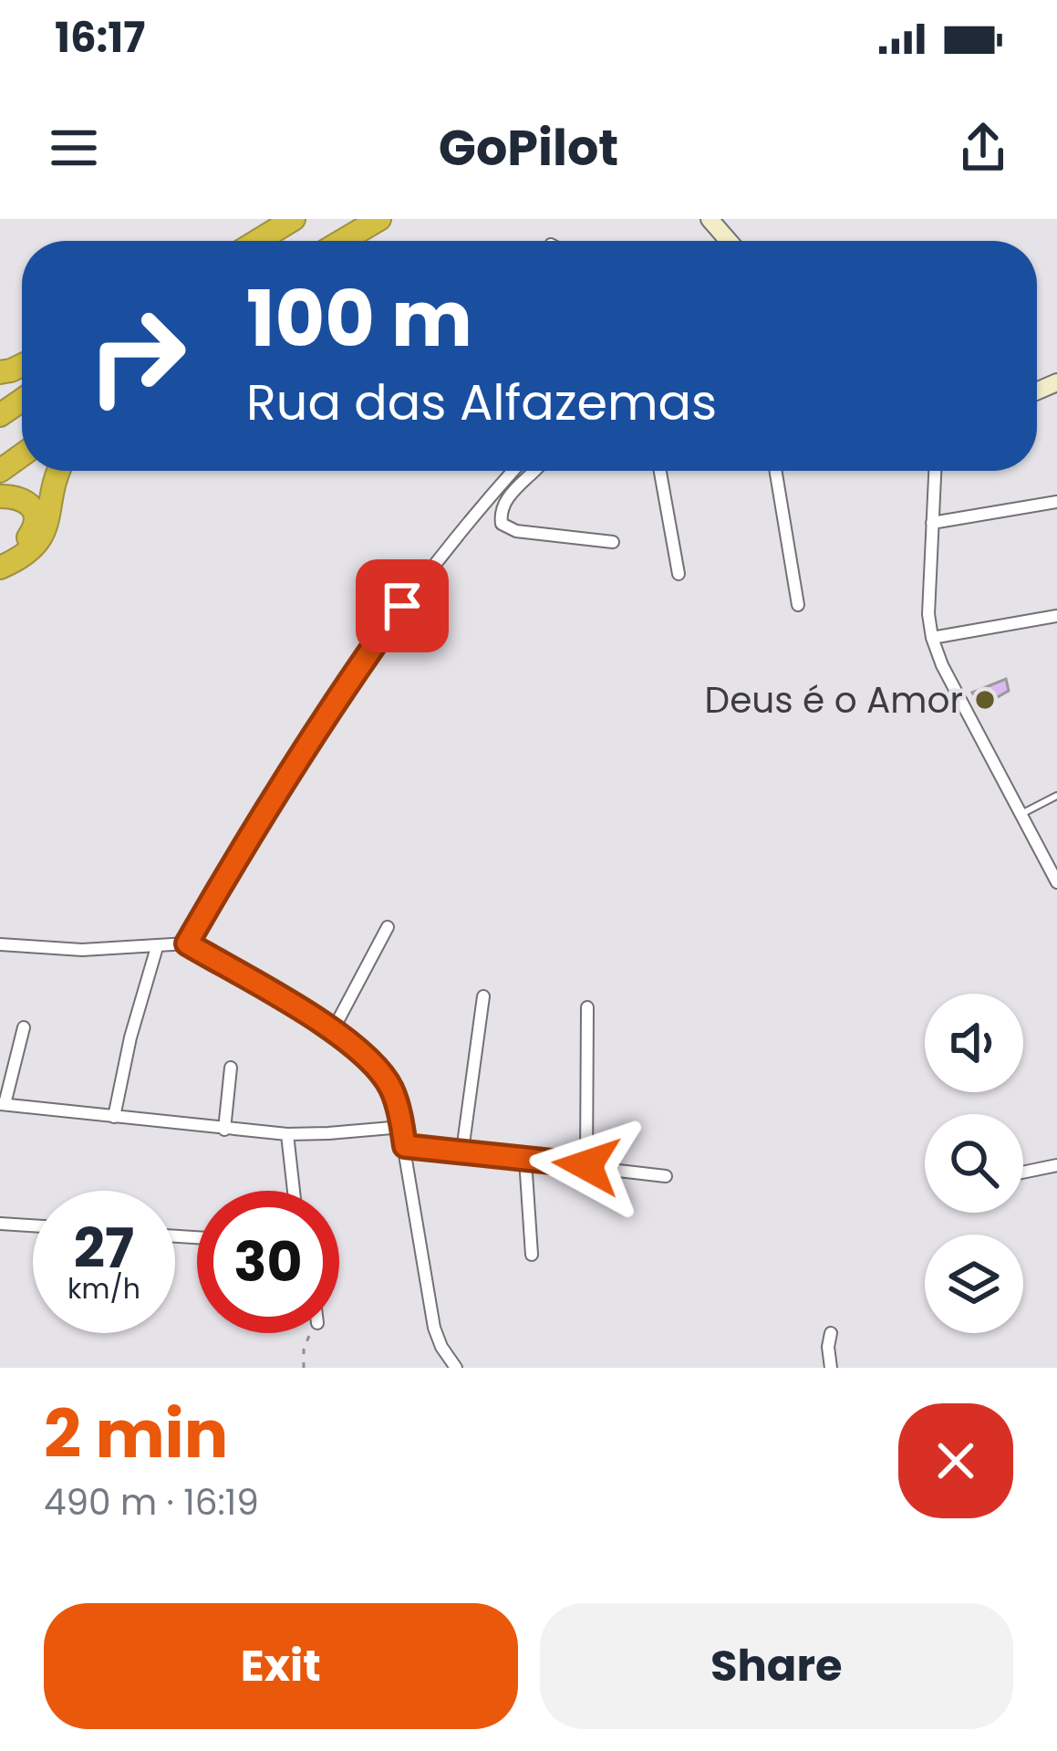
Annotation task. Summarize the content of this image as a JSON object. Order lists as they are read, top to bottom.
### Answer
{
  "places": ["Deus é o Amor"],
  "page": {
    "status": "16:17",
    "header": "GoPilot",
    "turn": ["100 m", "Rua das Alfazemas"],
    "speed": "27 km/h",
    "limit": "30",
    "heading": ["2 min", "490 m · 16:19"],
    "buttons": ["Exit", "Share"]
  }
}
